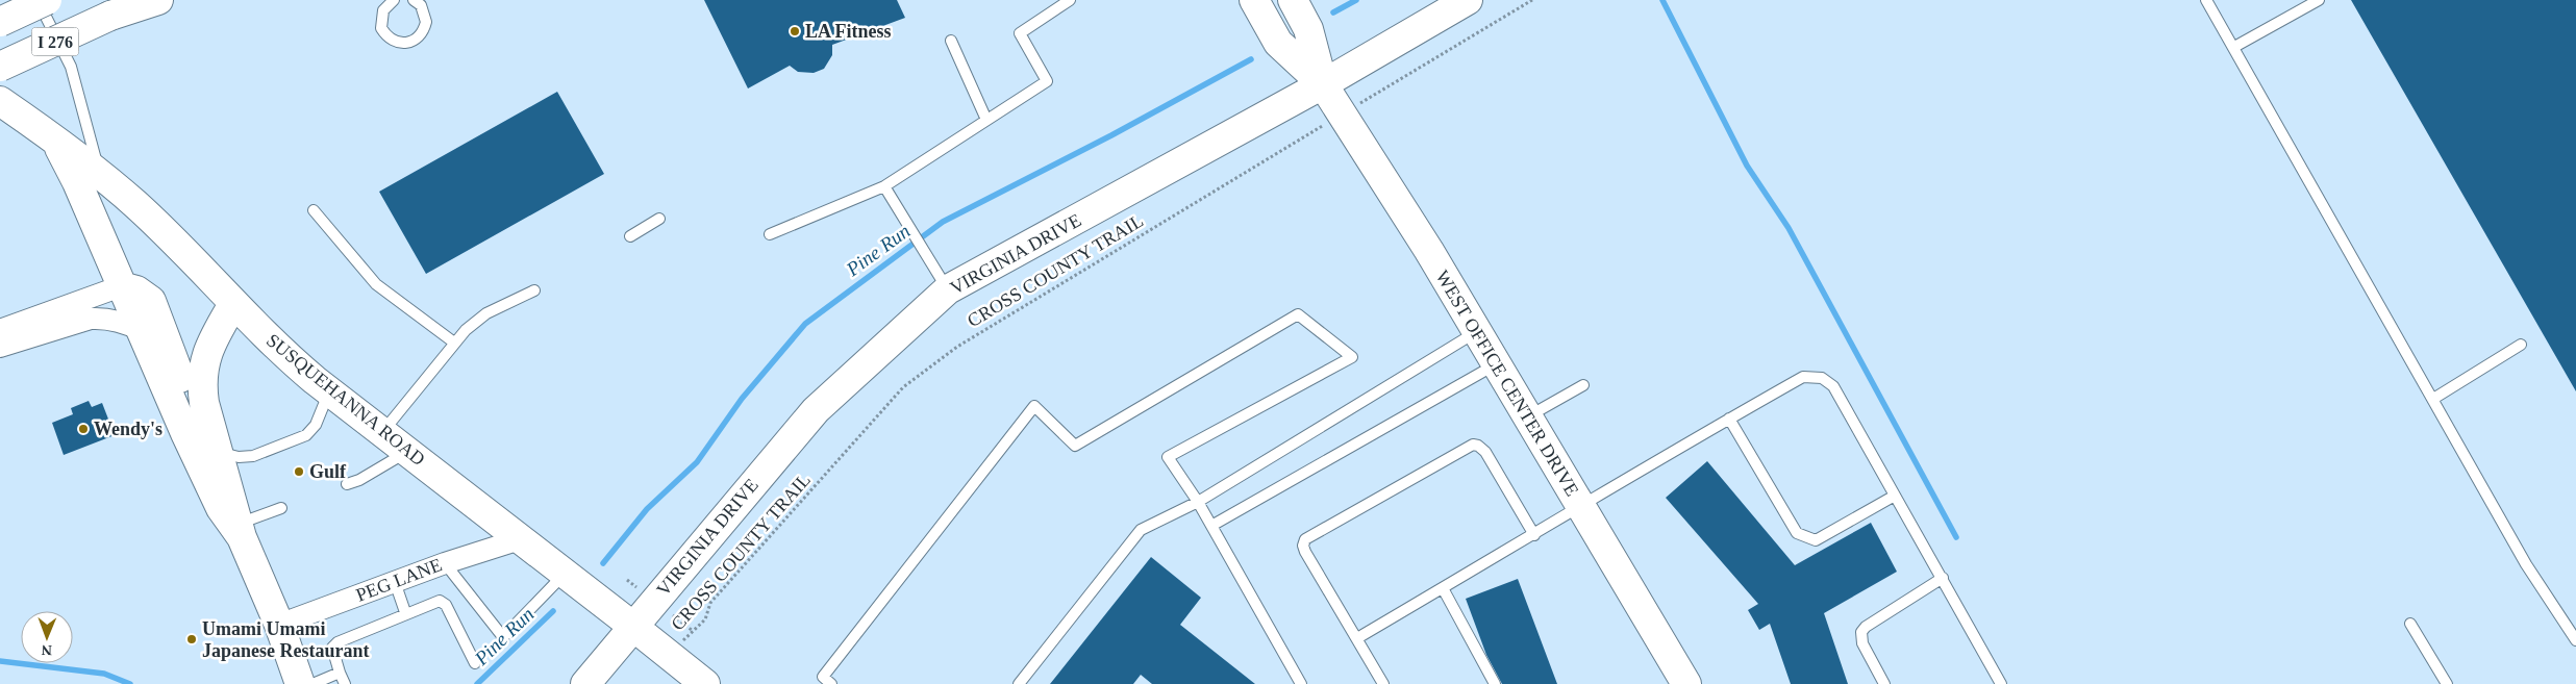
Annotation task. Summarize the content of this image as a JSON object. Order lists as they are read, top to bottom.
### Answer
{
  "streets": {
    "main road": [
      "I 276",
      "VIRGINIA DRIVE",
      "WEST OFFICE CENTER DRIVE",
      "SUSQUEHANNA ROAD"
    ],
    "street": ["PEG LANE"],
    "path": ["CROSS COUNTY TRAIL"]
  },
  "crossings": [
    ["VIRGINIA DRIVE", "WEST OFFICE CENTER DRIVE"],
    ["VIRGINIA DRIVE", "SUSQUEHANNA ROAD"],
    ["CROSS COUNTY TRAIL", "WEST OFFICE CENTER DRIVE"],
    ["CROSS COUNTY TRAIL", "SUSQUEHANNA ROAD"],
    ["SUSQUEHANNA ROAD", "PEG LANE"]
  ],
  "water": ["Pine Run"],
  "places": [
    "LA Fitness",
    "Wendy's",
    "Gulf",
    "Umami Umami Japanese Restaurant"
  ],
  "north": "bottom"
}
